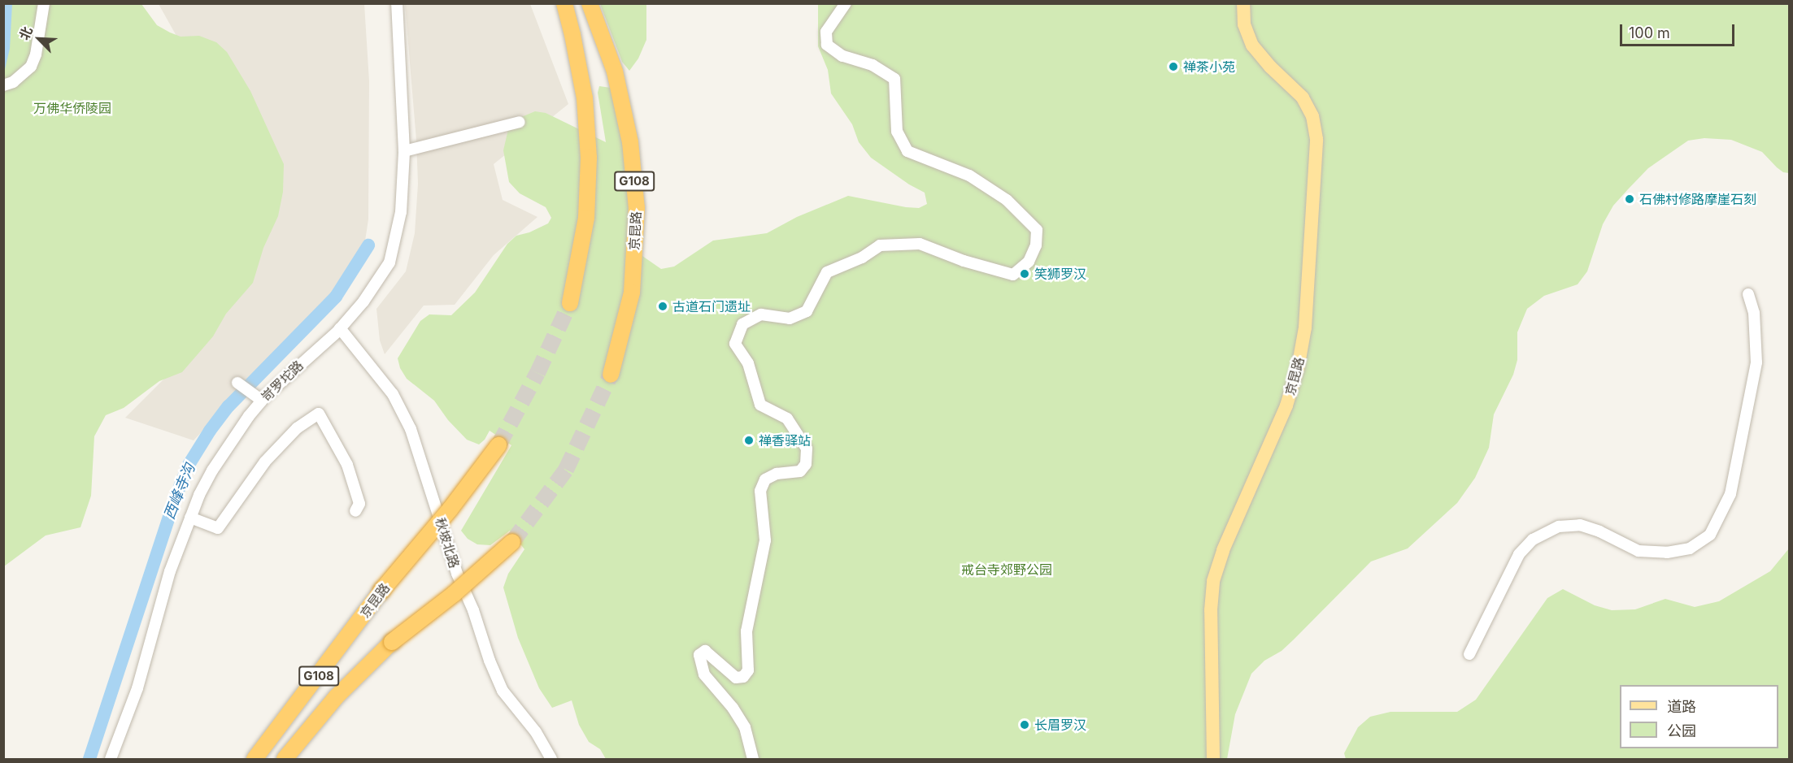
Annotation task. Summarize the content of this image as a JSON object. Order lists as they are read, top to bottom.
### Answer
{
  "streets": {
    "highway": ["G108", "京昆路"],
    "street": ["岢罗坨路", "秋坡北路"]
  },
  "crossings": [
    ["岢罗坨路", "秋坡北路"]
  ],
  "water": ["西峰寺沟"],
  "parks": ["万佛华侨陵园", "戒台寺郊野公园"],
  "places": [
    "禅茶小苑",
    "石佛村修路摩崖石刻",
    "笑狮罗汉",
    "古道石门遗址",
    "禅香驿站",
    "长眉罗汉"
  ],
  "legend": ["道路", "公园"],
  "scale_bar": "100 m",
  "north": "top left"
}
